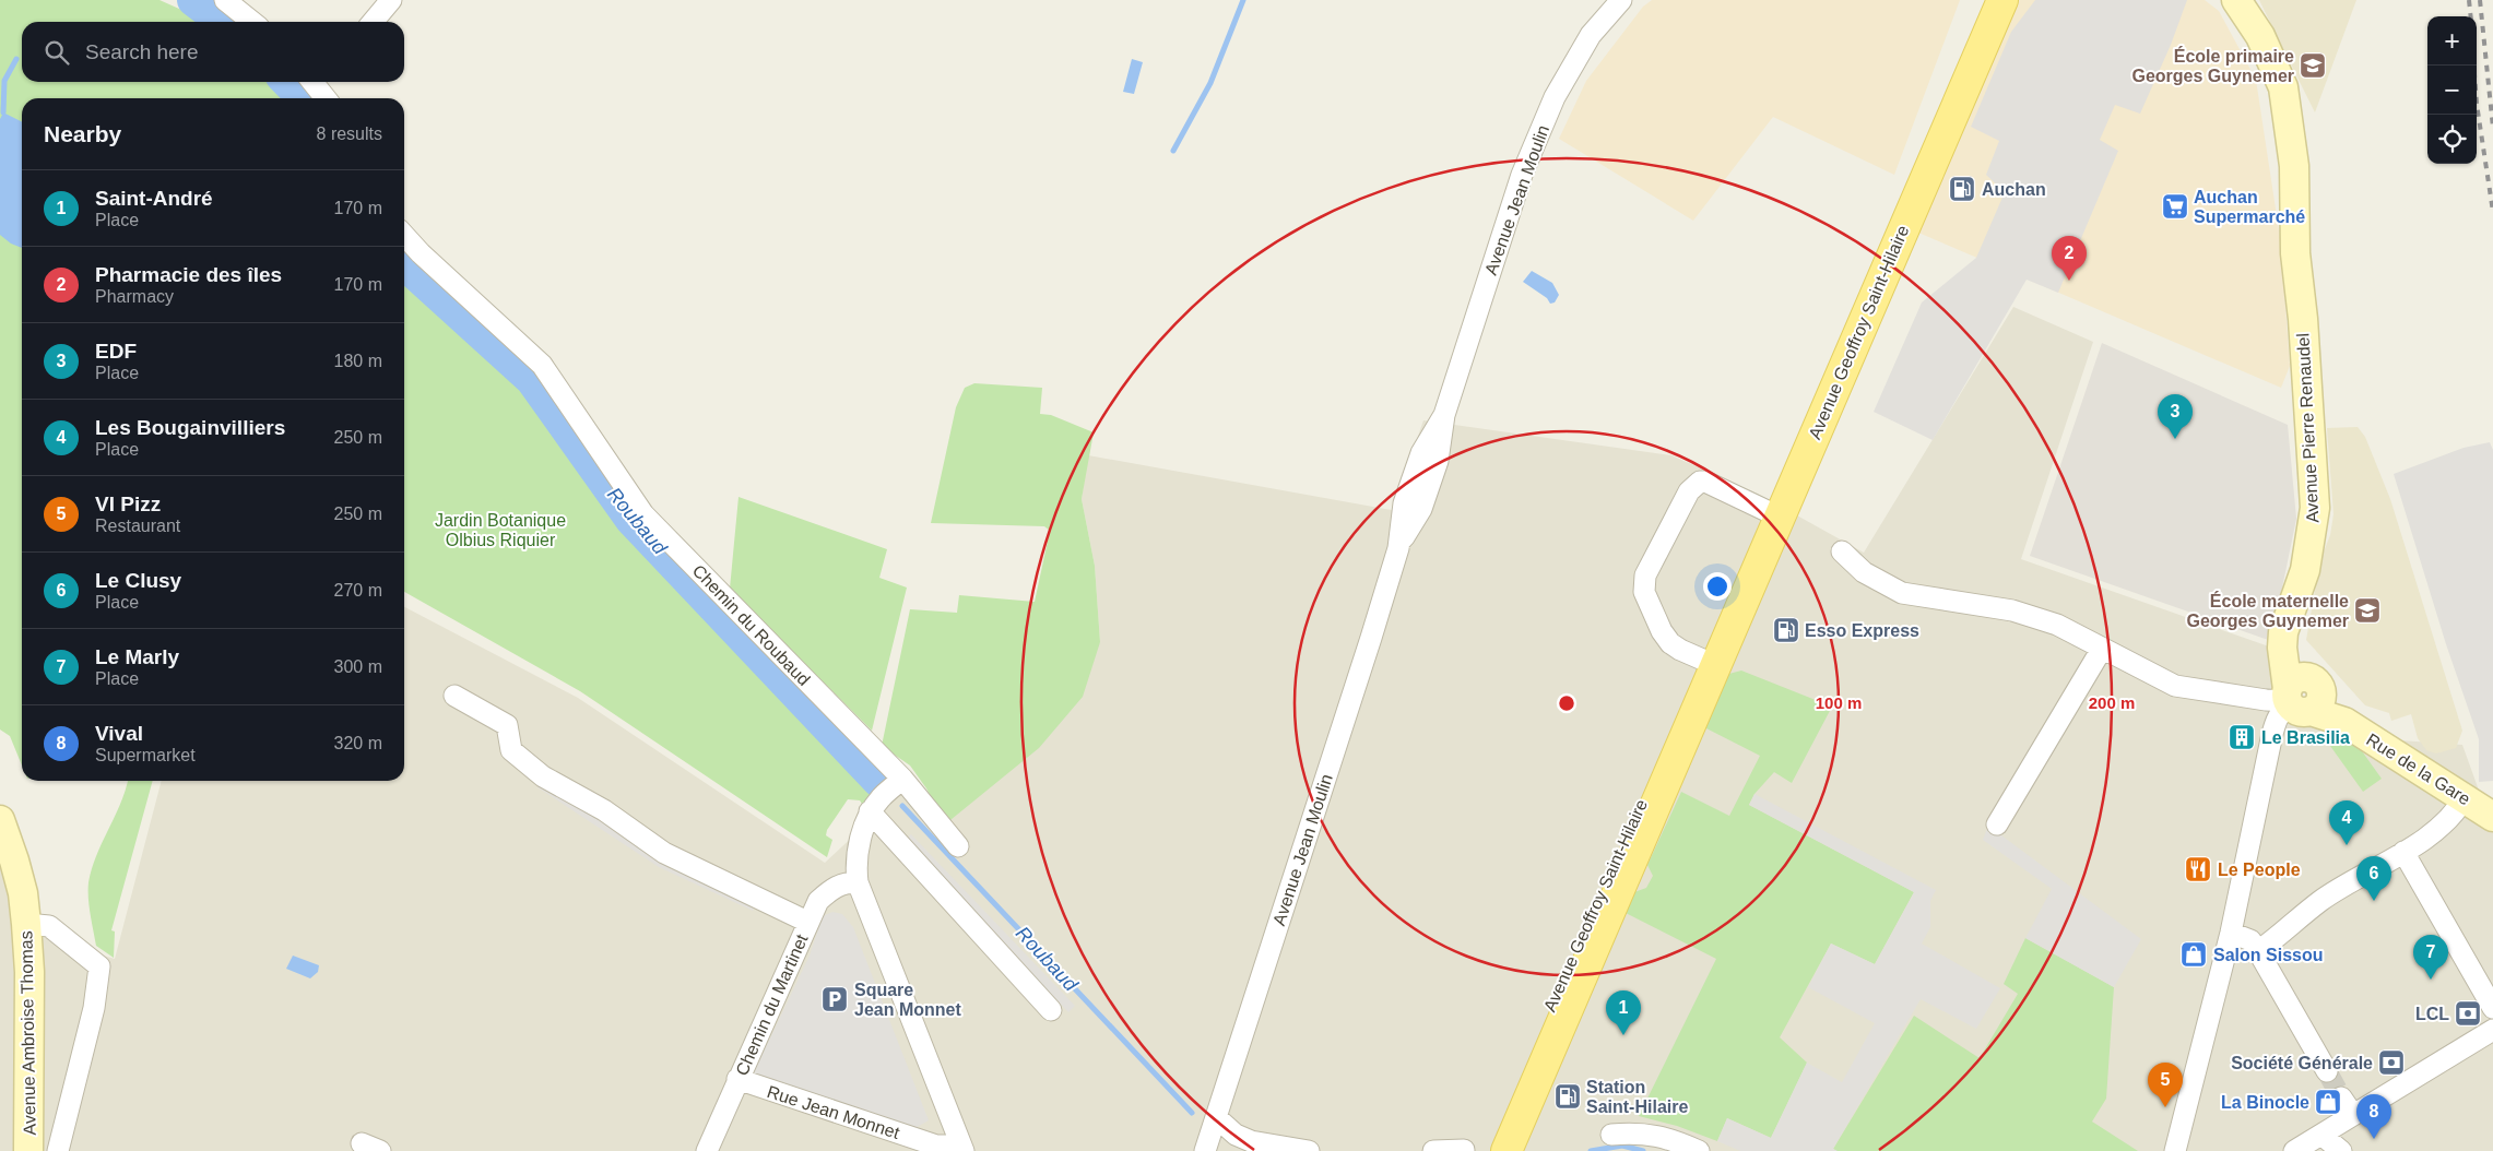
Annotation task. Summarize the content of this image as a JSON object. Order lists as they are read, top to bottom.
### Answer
{
  "streets": {
    "main road": ["Avenue Geoffroy Saint-Hilaire"],
    "street": [
      "Avenue Jean Moulin",
      "Avenue Pierre Renaudel",
      "Chemin du Roubaud",
      "Rue de la Gare",
      "Chemin du Martinet",
      "Avenue Ambroise Thomas",
      "Rue Jean Monnet"
    ]
  },
  "crossings": [
    ["Avenue Pierre Renaudel", "Rue de la Gare"],
    ["Chemin du Martinet", "Rue Jean Monnet"]
  ],
  "water": ["Roubaud"],
  "parks": ["Jardin Botanique Olbius Riquier"],
  "places": {
    "school or university": ["École primaire Georges Guynemer", "École maternelle Georges Guynemer"],
    "fuel station": ["Auchan", "Esso Express", "Station Saint-Hilaire"],
    "supermarket": ["Auchan Supermarché"],
    "building": ["Le Brasilia"],
    "restaurant": ["Le People"],
    "shop": ["Salon Sissou", "La Binocle"],
    "parking": ["Square Jean Monnet"],
    "bank": ["LCL", "Société Générale"]
  },
  "page": {
    "map_buttons": ["+", "−"],
    "search": "Search here",
    "heading": ["Nearby", "8 results"],
    "list": [
      {
        "mark": "1",
        "name": "Saint-André",
        "note": "Place",
        "value": "170 m"
      },
      {
        "mark": "2",
        "name": "Pharmacie des îles",
        "note": "Pharmacy",
        "value": "170 m"
      },
      {
        "mark": "3",
        "name": "EDF",
        "note": "Place",
        "value": "180 m"
      },
      {
        "mark": "4",
        "name": "Les Bougainvilliers",
        "note": "Place",
        "value": "250 m"
      },
      {
        "mark": "5",
        "name": "VI Pizz",
        "note": "Restaurant",
        "value": "250 m"
      },
      {
        "mark": "6",
        "name": "Le Clusy",
        "note": "Place",
        "value": "270 m"
      },
      {
        "mark": "7",
        "name": "Le Marly",
        "note": "Place",
        "value": "300 m"
      },
      {
        "mark": "8",
        "name": "Vival",
        "note": "Supermarket",
        "value": "320 m"
      }
    ],
    "pins": [
      "2",
      "3",
      "4",
      "6",
      "7",
      "1",
      "5",
      "8"
    ]
  },
  "rings": ["100 m", "200 m"]
}
